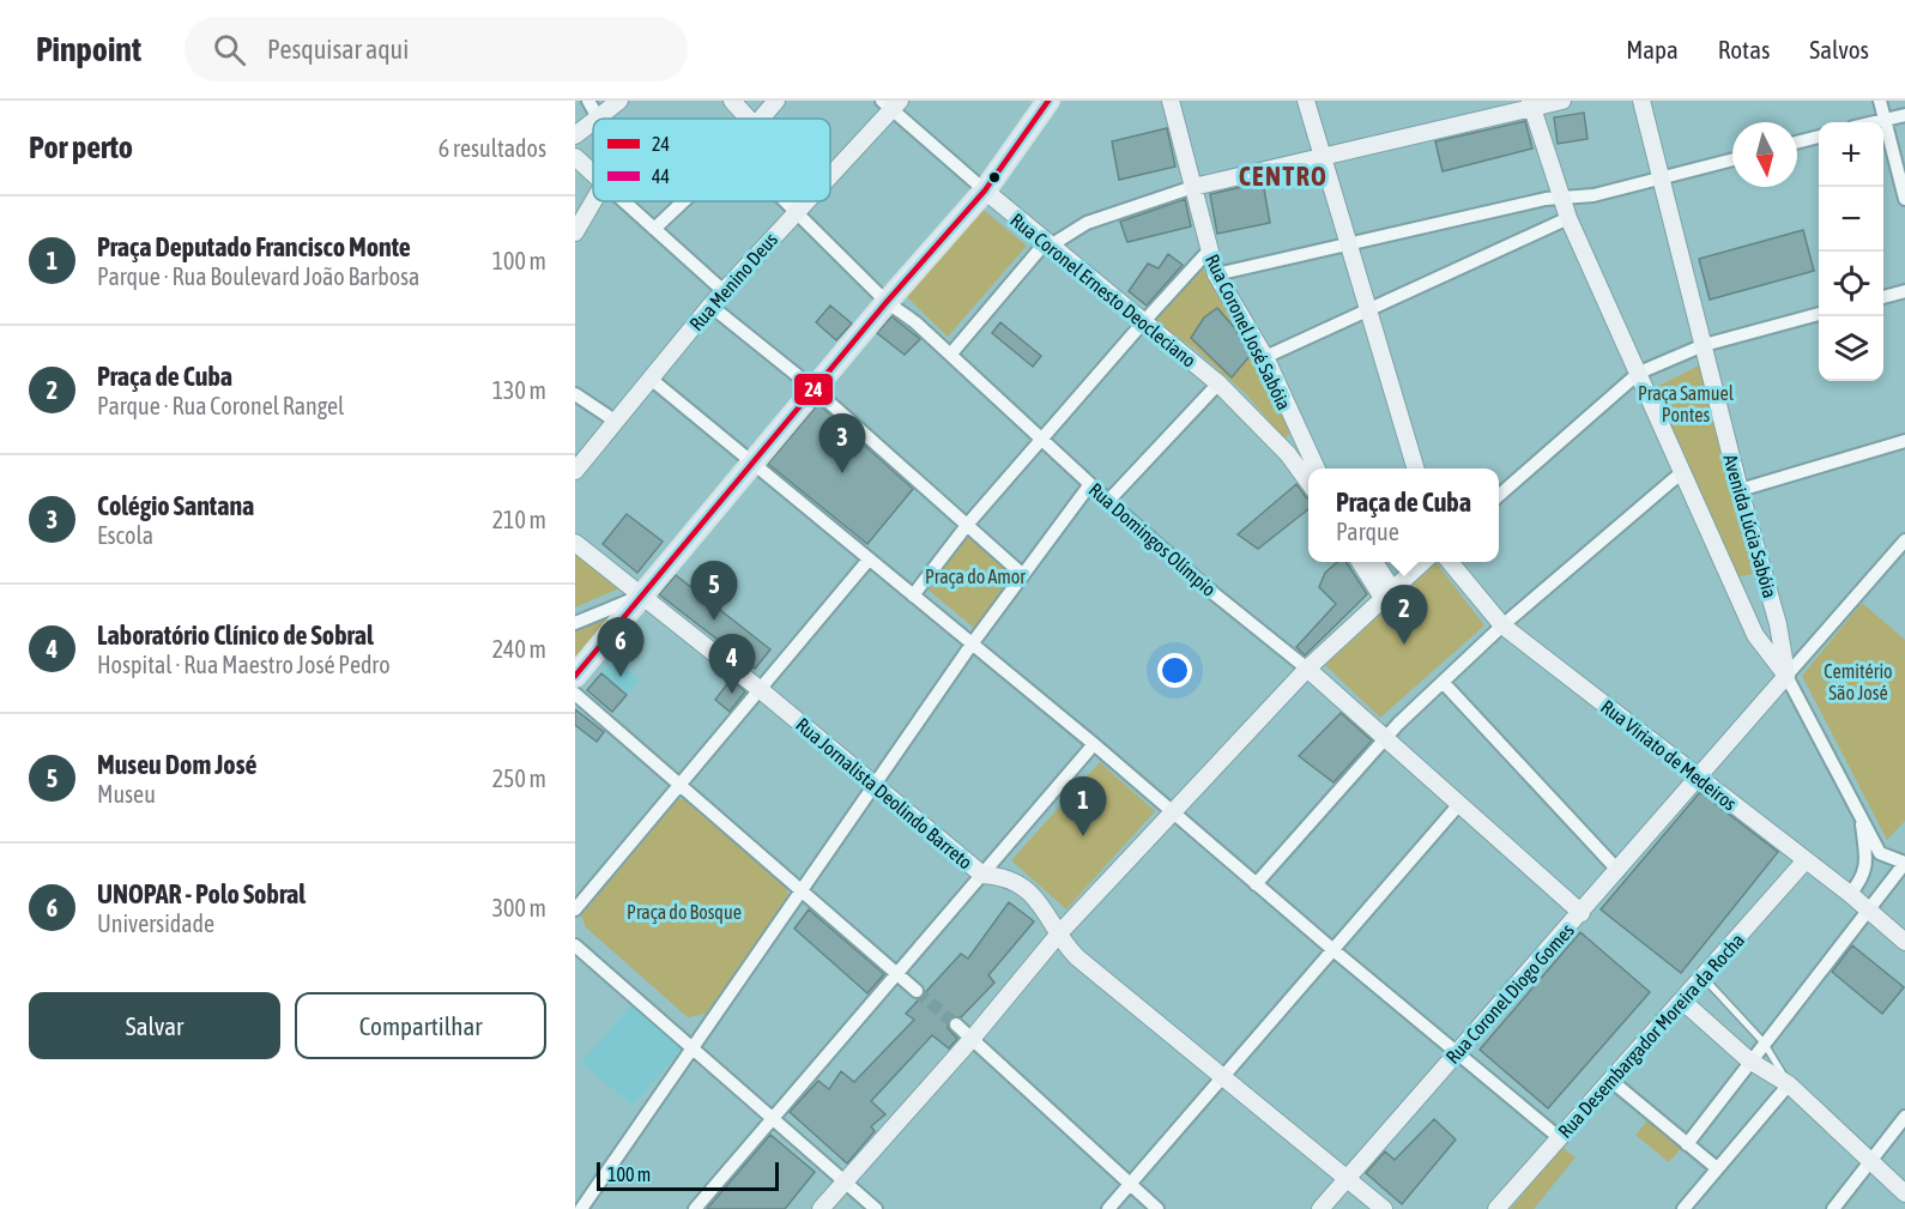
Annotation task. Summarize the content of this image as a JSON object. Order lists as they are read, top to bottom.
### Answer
{
  "streets": {
    "main road": [
      "Rua Menino Deus",
      "Rua Coronel Ernesto Deocleciano",
      "Rua Coronel José Sabóia",
      "Avenida Lúcia Sabóia",
      "Rua Domingos Olímpio",
      "Rua Viriato de Medeiros",
      "Rua Jornalista Deolindo Barreto",
      "Rua Coronel Diogo Gomes",
      "Rua Desembargador Moreira da Rocha"
    ]
  },
  "crossings": [
    ["Rua Menino Deus", "Rua Coronel Ernesto Deocleciano"],
    ["Rua Menino Deus", "Rua Domingos Olímpio"],
    ["Avenida Lúcia Sabóia", "Rua Viriato de Medeiros"],
    ["Avenida Lúcia Sabóia", "Rua Coronel Diogo Gomes"],
    ["Rua Domingos Olímpio", "Rua Coronel Diogo Gomes"],
    ["Rua Viriato de Medeiros", "Rua Coronel Diogo Gomes"],
    ["Rua Viriato de Medeiros", "Rua Desembargador Moreira da Rocha"],
    ["Rua Jornalista Deolindo Barreto", "Rua Coronel Diogo Gomes"]
  ],
  "districts": ["CENTRO"],
  "parks": [
    "Praça Samuel Pontes",
    "Praça do Amor",
    "Cemitério São José",
    "Praça do Bosque"
  ],
  "lines": ["transit line 24"],
  "legend": ["24", "44"],
  "scale_bar": "100 m",
  "north": "bottom",
  "page": {
    "header": "Pinpoint",
    "search": "Pesquisar aqui",
    "nav": ["Mapa", "Rotas", "Salvos"],
    "heading": ["Por perto", "6 resultados"],
    "map_buttons": ["+", "−"],
    "list": [
      {
        "mark": "1",
        "name": "Praça Deputado Francisco Monte",
        "note": "Parque · Rua Boulevard João Barbosa",
        "value": "100 m"
      },
      {
        "mark": "2",
        "name": "Praça de Cuba",
        "note": "Parque · Rua Coronel Rangel",
        "value": "130 m"
      },
      {
        "mark": "3",
        "name": "Colégio Santana",
        "note": "Escola",
        "value": "210 m"
      },
      {
        "mark": "4",
        "name": "Laboratório Clínico de Sobral",
        "note": "Hospital · Rua Maestro José Pedro",
        "value": "240 m"
      },
      {
        "mark": "5",
        "name": "Museu Dom José",
        "note": "Museu",
        "value": "250 m"
      },
      {
        "mark": "6",
        "name": "UNOPAR - Polo Sobral",
        "note": "Universidade",
        "value": "300 m"
      }
    ],
    "pins": [
      "3",
      "5",
      "2",
      "6",
      "4",
      "1"
    ],
    "popup": ["Praça de Cuba", "Parque"],
    "buttons": ["Salvar", "Compartilhar"],
    "scale": "100 m"
  }
}
